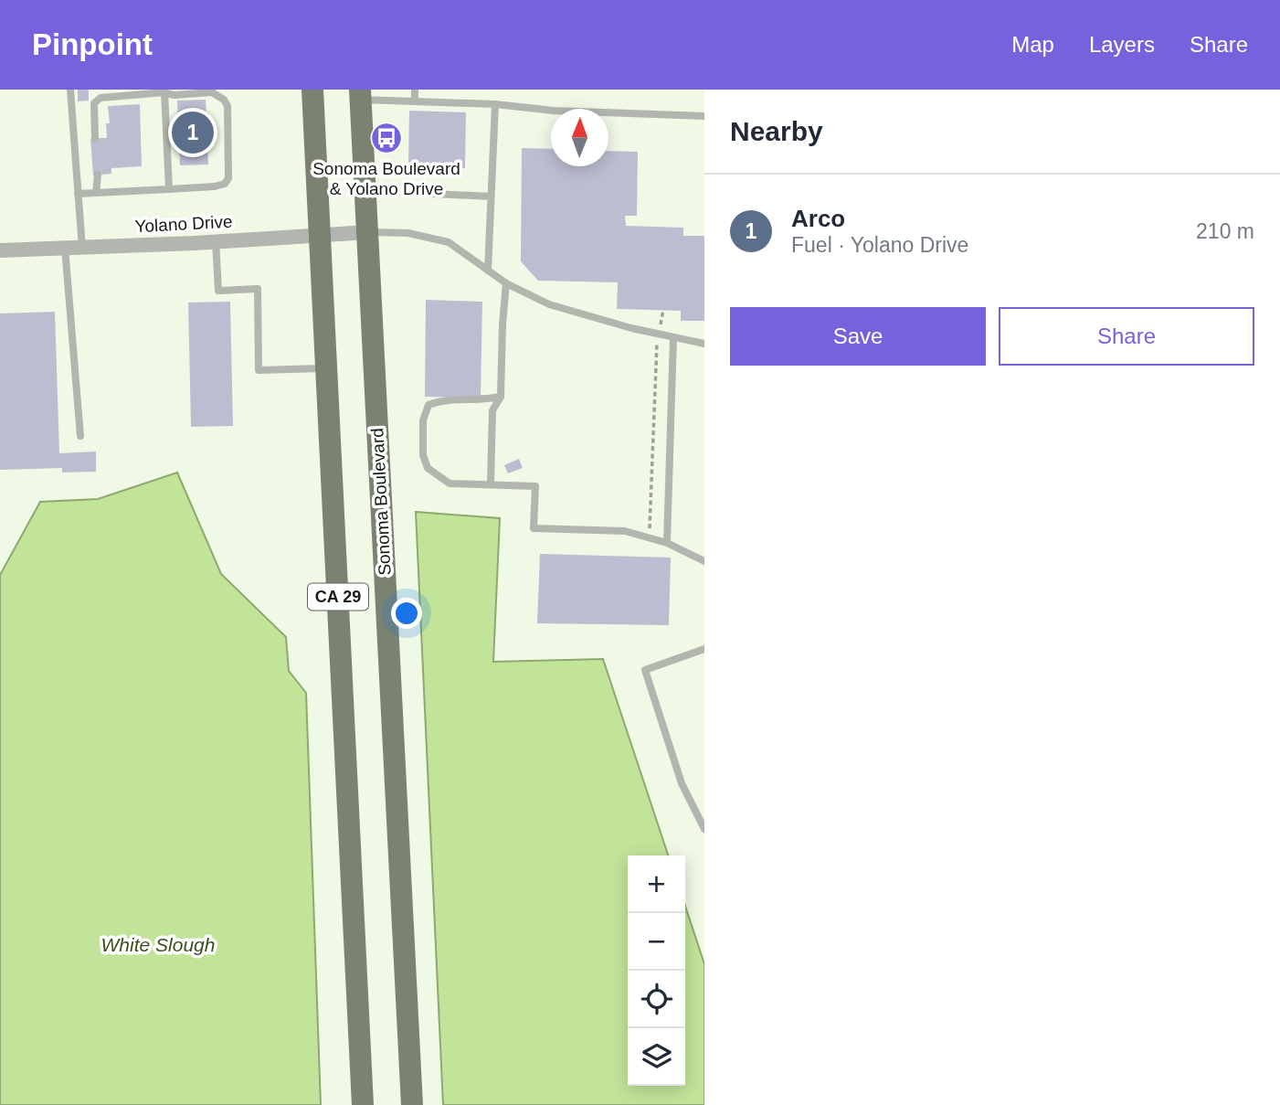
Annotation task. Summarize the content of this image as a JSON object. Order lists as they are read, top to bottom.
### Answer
{
  "streets": {
    "main road": ["Sonoma Boulevard", "CA 29"],
    "street": ["Yolano Drive"]
  },
  "crossings": [
    ["Yolano Drive", "Sonoma Boulevard"],
    ["Yolano Drive", "CA 29"]
  ],
  "water": ["White Slough"],
  "places": {
    "bus stop": ["Sonoma Boulevard & Yolano Drive"]
  },
  "north": "top",
  "page": {
    "header": "Pinpoint",
    "nav": ["Map", "Layers", "Share"],
    "heading": "Nearby",
    "pins": "1",
    "list": [
      {
        "mark": "1",
        "name": "Arco",
        "note": "Fuel · Yolano Drive",
        "value": "210 m"
      }
    ],
    "buttons": ["Save", "Share"],
    "map_buttons": ["+", "−"]
  }
}
